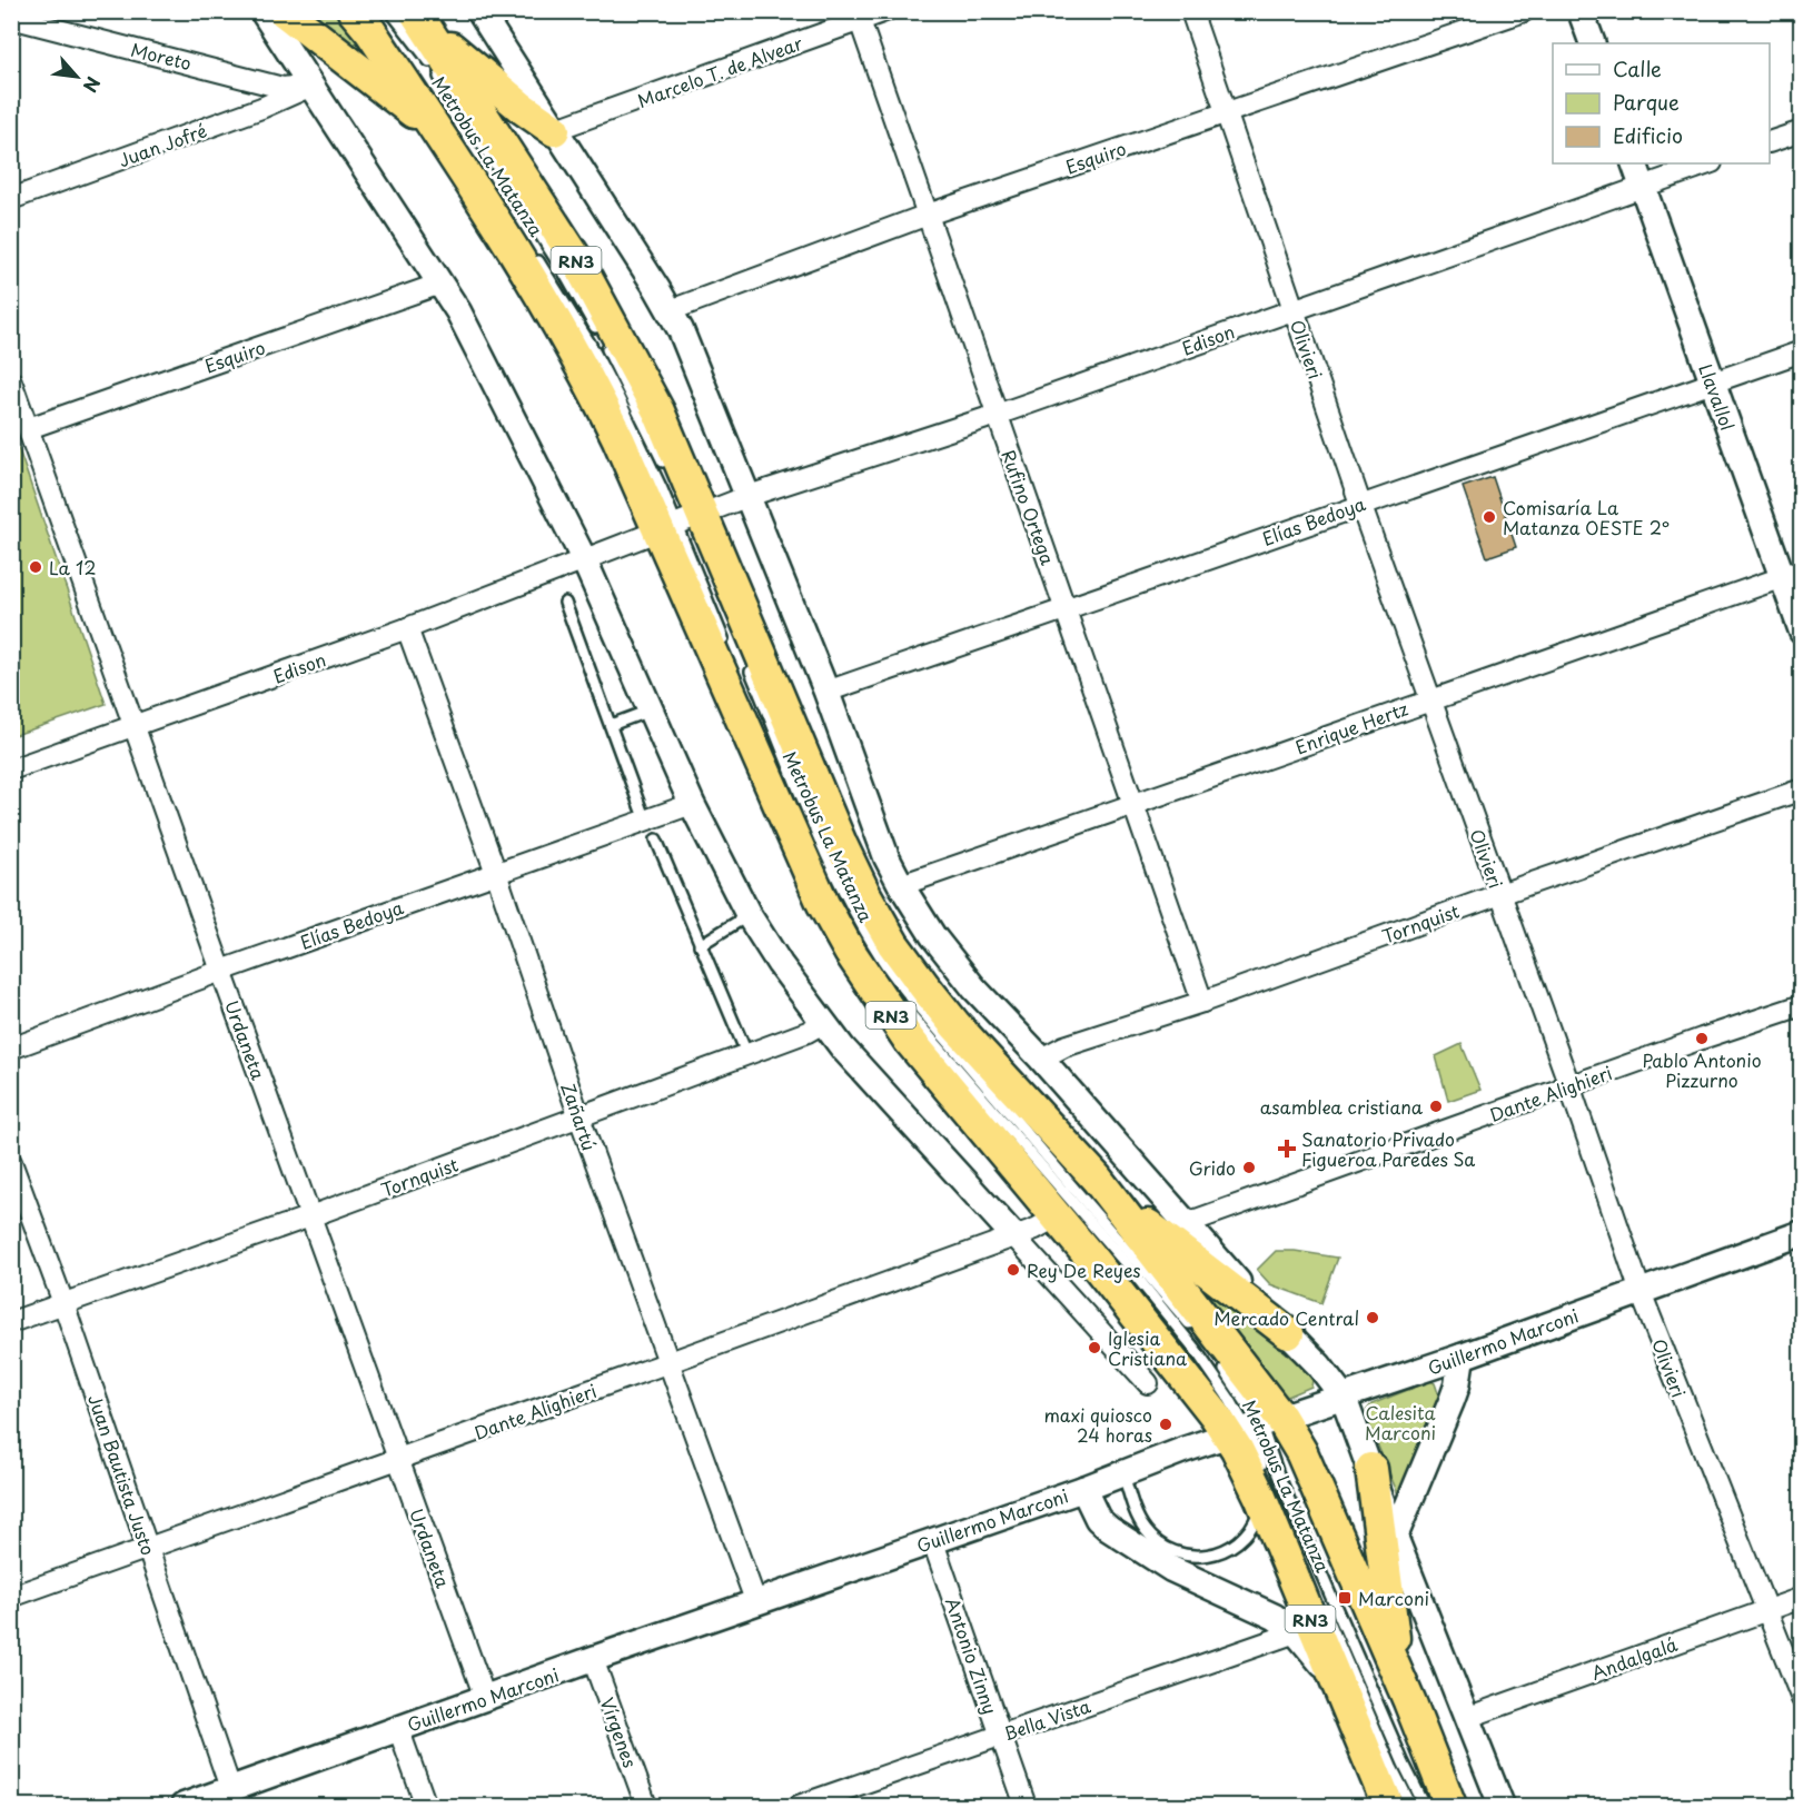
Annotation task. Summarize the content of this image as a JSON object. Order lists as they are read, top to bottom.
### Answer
{
  "streets": {
    "highway": ["RN3"],
    "street": [
      "Moreto",
      "Marcelo T. de Alvear",
      "Juan Jofré",
      "Esquiro",
      "Edison",
      "Olivieri",
      "Llavallol",
      "Rufino Ortega",
      "Elías Bedoya",
      "Enrique Hertz",
      "Tornquist",
      "Urdaneta",
      "Dante Alighieri",
      "Zañartú",
      "Guillermo Marconi",
      "Juan Bautista Justo",
      "Antonio Zinny",
      "Andalgalá",
      "Bella Vista",
      "Vírgenes"
    ],
    "lane": ["Metrobus La Matanza"]
  },
  "crossings": [
    ["Moreto", "Juan Jofré"],
    ["Marcelo T. de Alvear", "RN3"],
    ["Marcelo T. de Alvear", "Rufino Ortega"],
    ["Metrobus La Matanza", "RN3"],
    ["Metrobus La Matanza", "Edison"],
    ["Metrobus La Matanza", "Guillermo Marconi"],
    ["Esquiro", "Olivieri"],
    ["Esquiro", "Rufino Ortega"],
    ["Esquiro", "Urdaneta"],
    ["RN3", "Edison"],
    ["RN3", "Dante Alighieri"],
    ["RN3", "Guillermo Marconi"],
    ["Edison", "Olivieri"],
    ["Edison", "Llavallol"],
    ["Edison", "Rufino Ortega"],
    ["Edison", "Urdaneta"],
    ["Edison", "Zañartú"],
    ["Olivieri", "Elías Bedoya"],
    ["Olivieri", "Enrique Hertz"],
    ["Olivieri", "Tornquist"],
    ["Olivieri", "Dante Alighieri"],
    ["Olivieri", "Guillermo Marconi"],
    ["Olivieri", "Andalgalá"],
    ["Llavallol", "Elías Bedoya"],
    ["Llavallol", "Enrique Hertz"],
    ["Rufino Ortega", "Elías Bedoya"],
    ["Rufino Ortega", "Enrique Hertz"],
    ["Rufino Ortega", "Tornquist"],
    ["Elías Bedoya", "Urdaneta"],
    ["Elías Bedoya", "Zañartú"],
    ["Tornquist", "Urdaneta"],
    ["Tornquist", "Zañartú"],
    ["Tornquist", "Juan Bautista Justo"],
    ["Urdaneta", "Dante Alighieri"],
    ["Urdaneta", "Guillermo Marconi"],
    ["Dante Alighieri", "Zañartú"],
    ["Dante Alighieri", "Juan Bautista Justo"],
    ["Zañartú", "Guillermo Marconi"],
    ["Guillermo Marconi", "Juan Bautista Justo"],
    ["Guillermo Marconi", "Antonio Zinny"],
    ["Guillermo Marconi", "Vírgenes"],
    ["Antonio Zinny", "Bella Vista"]
  ],
  "parks": ["Calesita Marconi"],
  "places": {
    "other": [
      "Comisaría La Matanza OESTE 2°",
      "La 12",
      "Pablo Antonio Pizzurno",
      "asamblea cristiana",
      "Grido",
      "Rey De Reyes",
      "Mercado Central",
      "Iglesia Cristiana",
      "maxi quiosco 24 horas"
    ],
    "health": ["Sanatorio Privado Figueroa Paredes Sa"],
    "transit": ["Marconi"]
  },
  "legend": ["Calle", "Parque", "Edificio"],
  "north": "bottom right"
}
